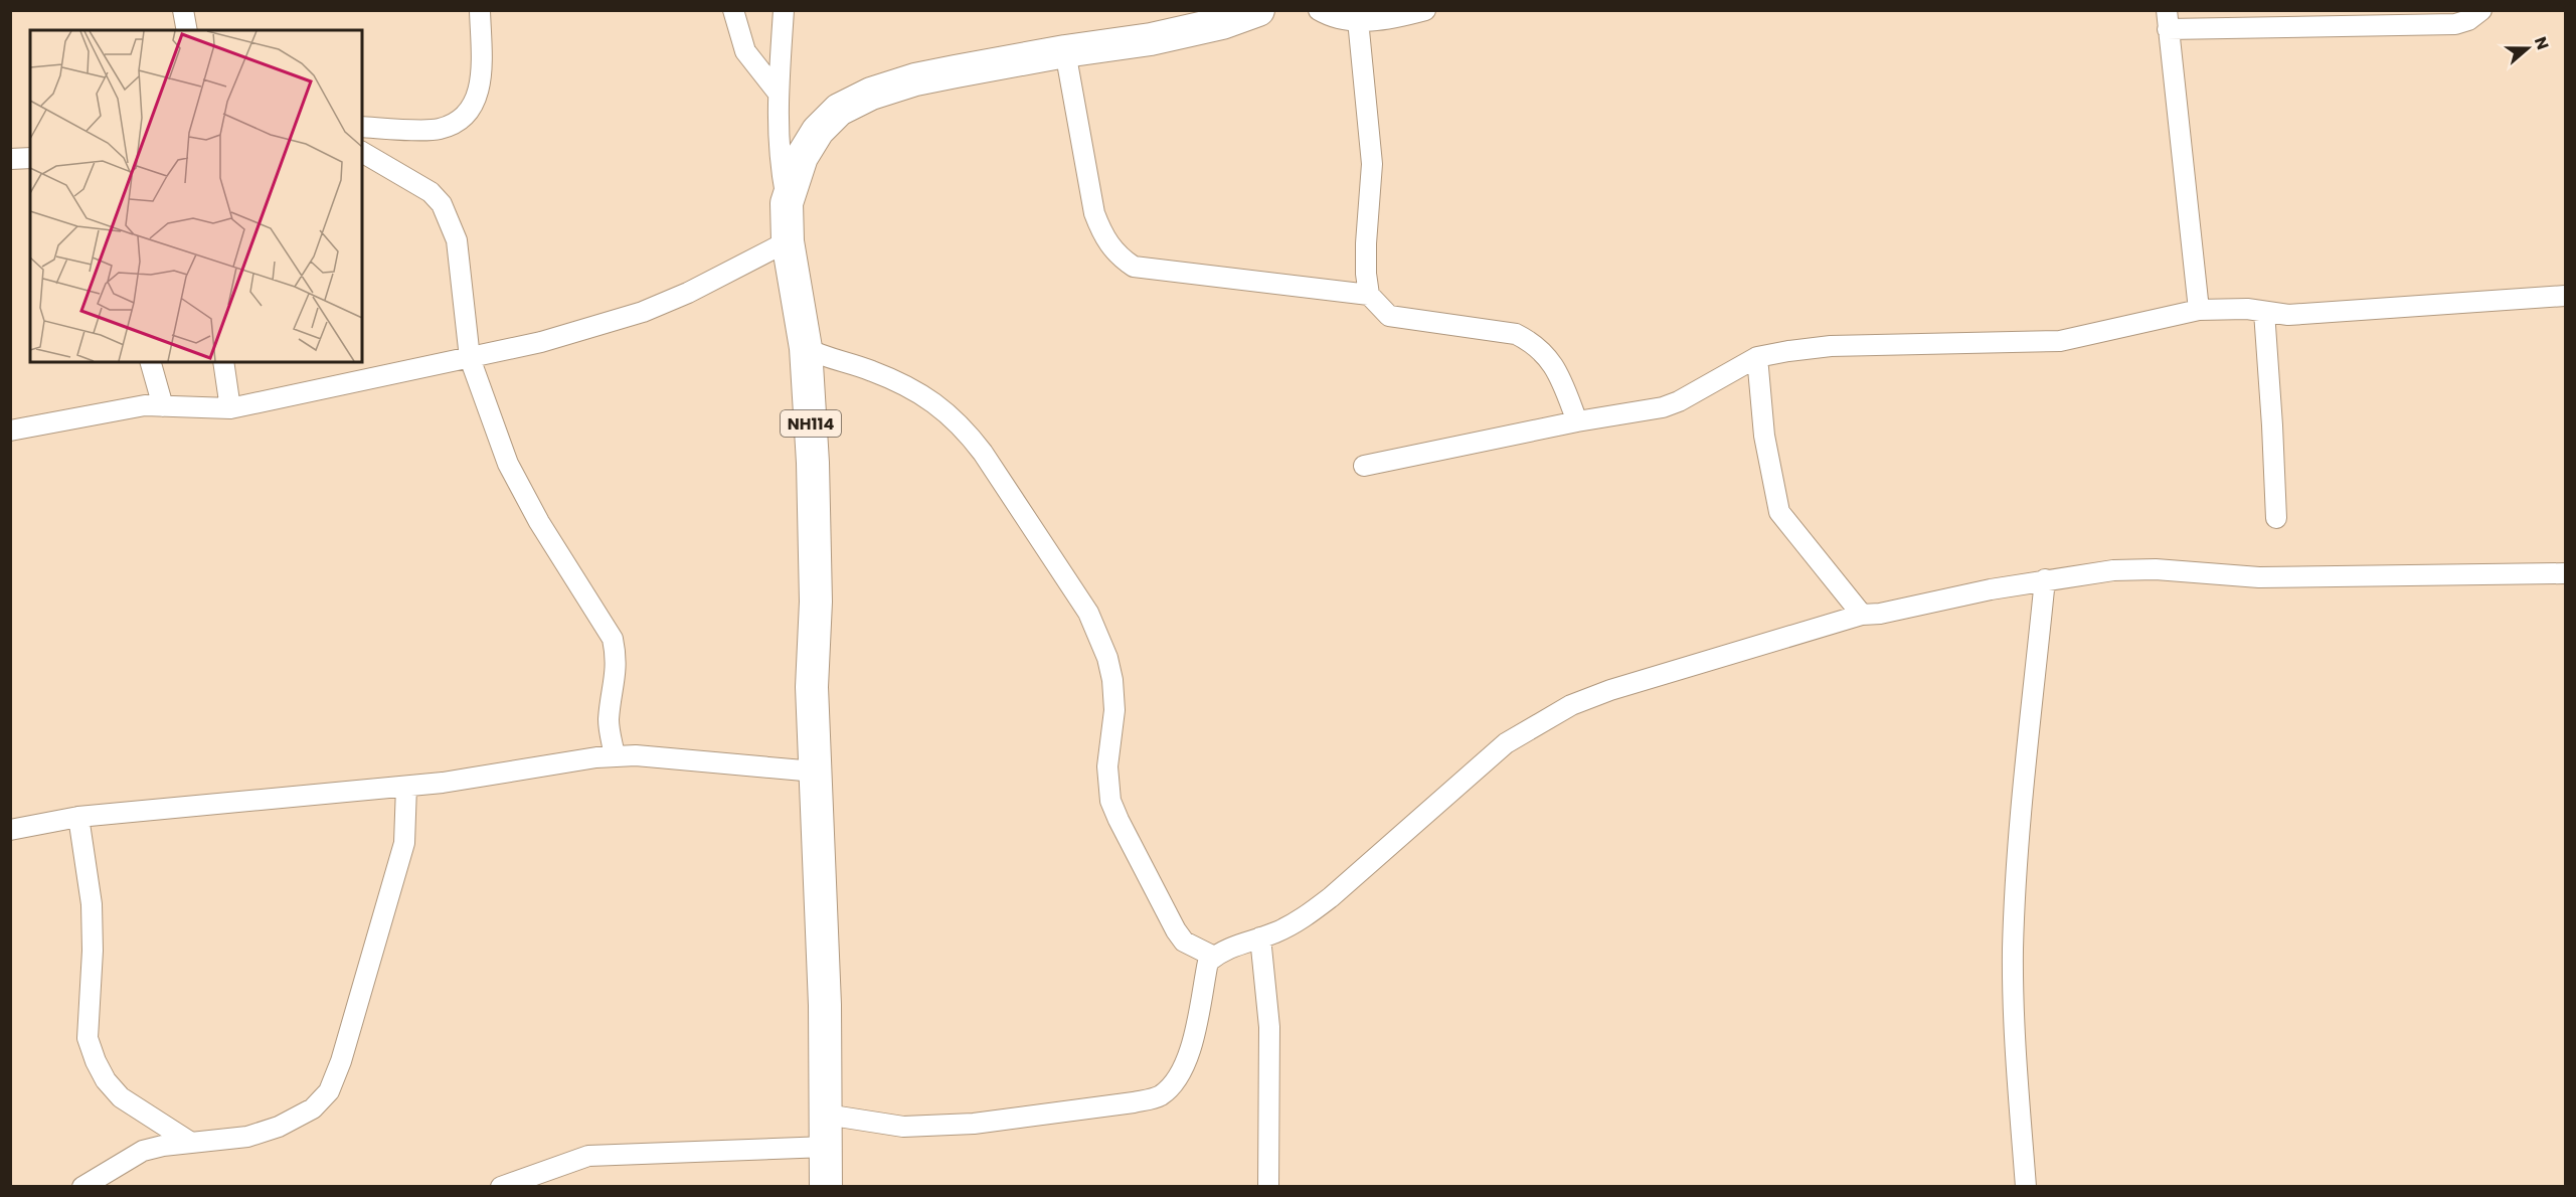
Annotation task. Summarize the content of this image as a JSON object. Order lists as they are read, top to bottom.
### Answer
{
  "streets": {
    "highway": ["NH114"]
  },
  "north": "right"
}
